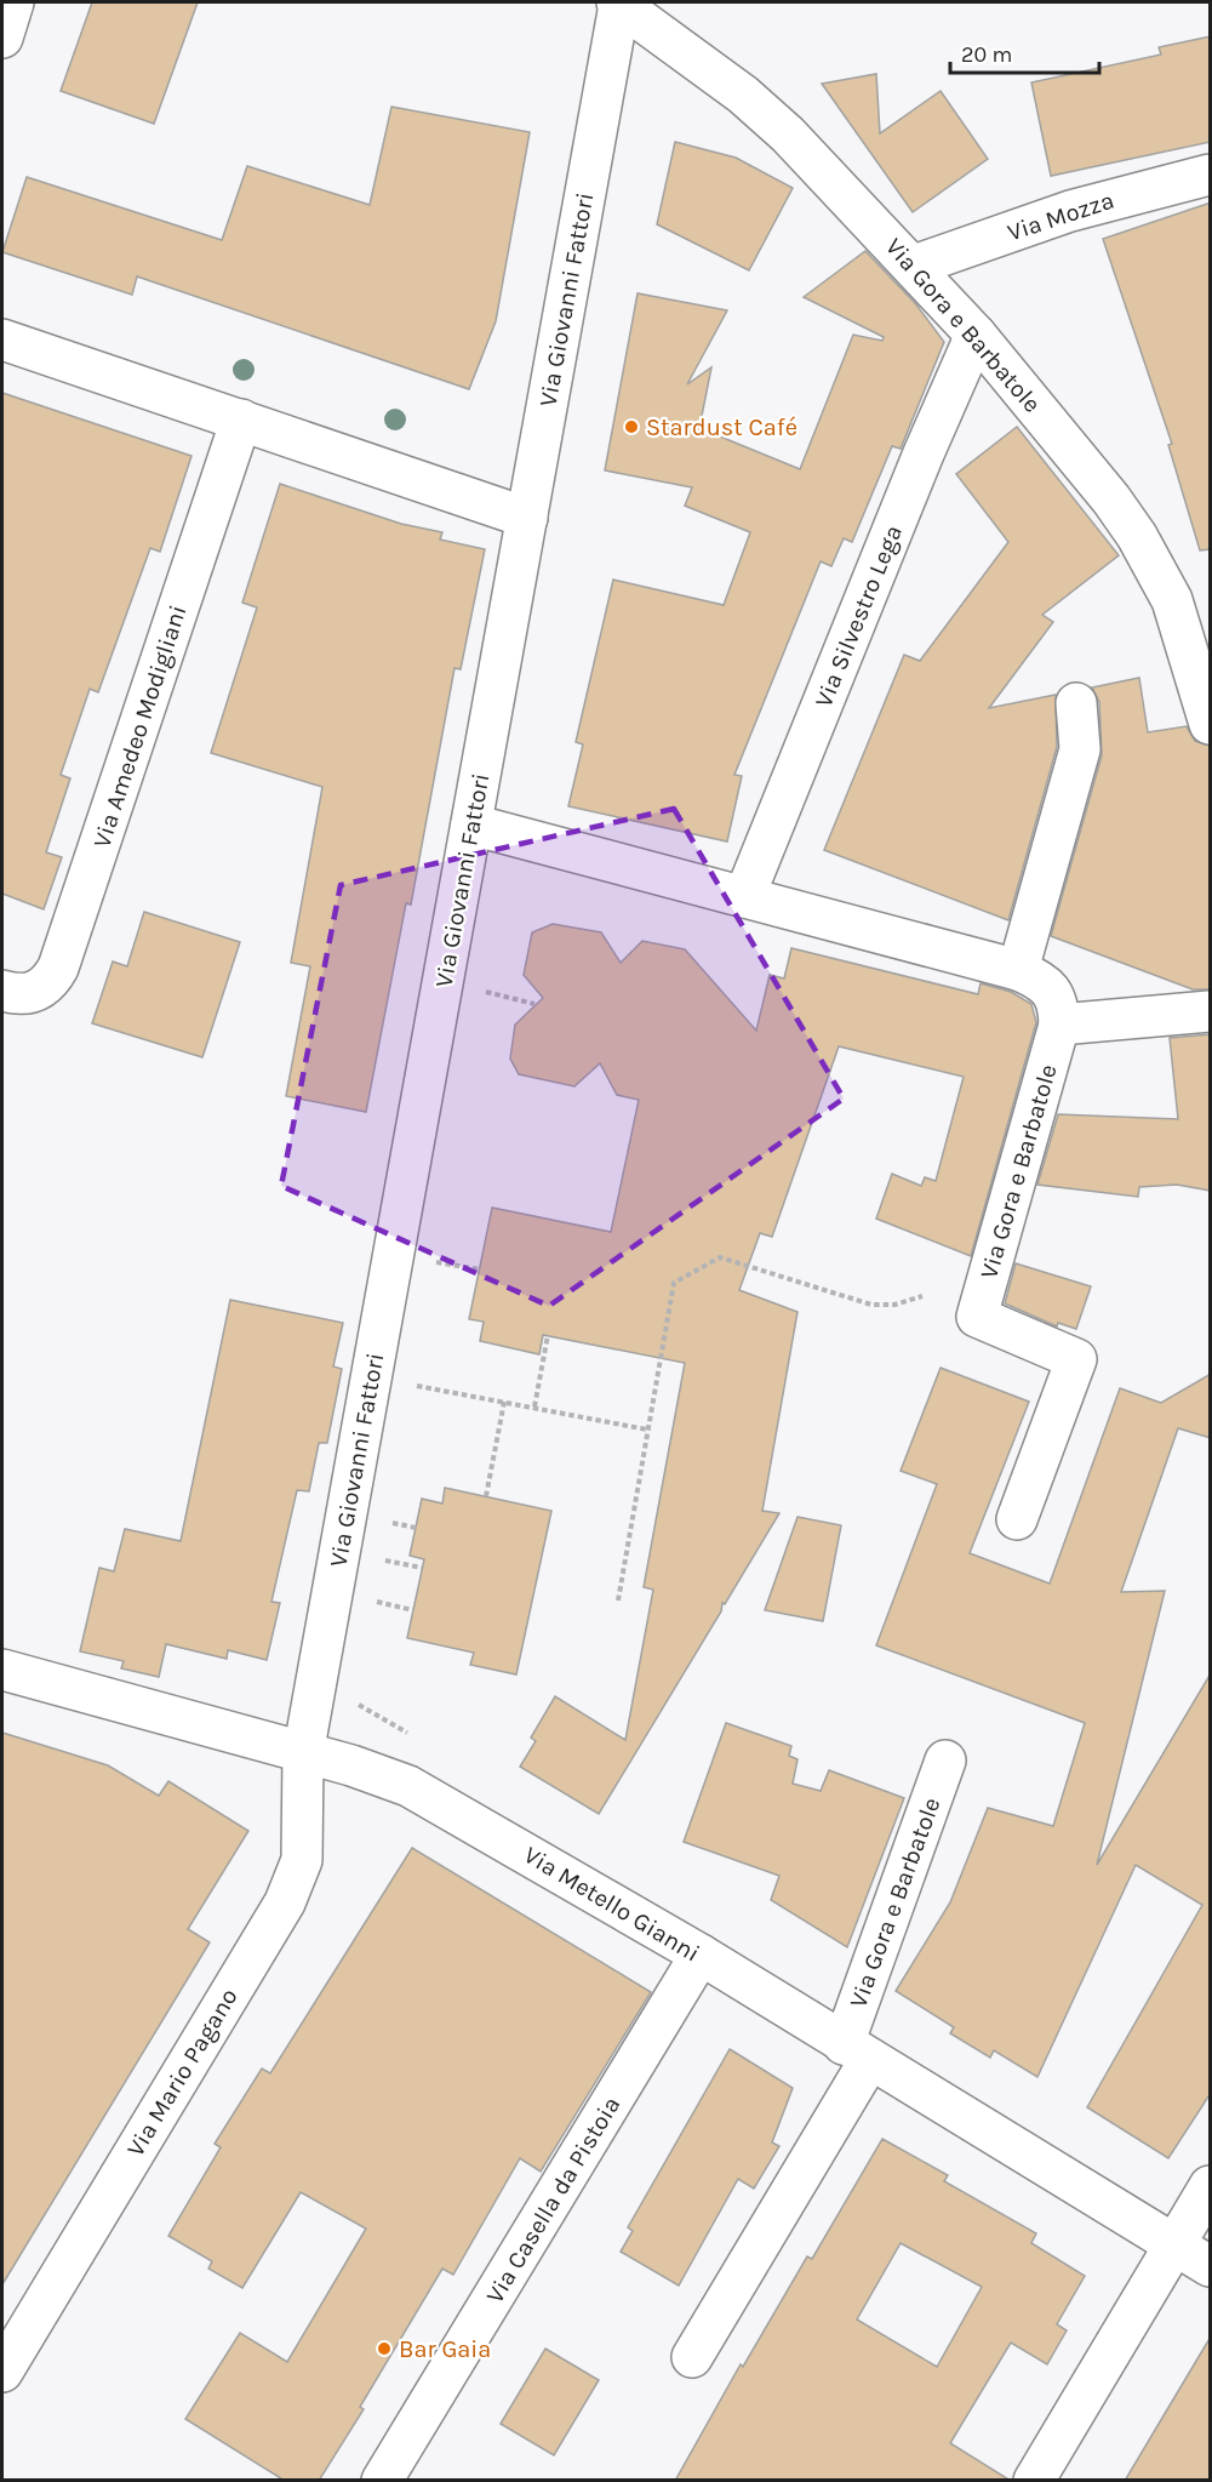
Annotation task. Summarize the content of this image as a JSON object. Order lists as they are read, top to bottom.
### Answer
{
  "streets": {
    "street": [
      "Via Mozza",
      "Via Giovanni Fattori",
      "Via Gora e Barbatole",
      "Via Silvestro Lega",
      "Via Amedeo Modigliani",
      "Via Metello Gianni",
      "Via Mario Pagano",
      "Via Casella da Pistoia"
    ]
  },
  "crossings": [
    ["Via Mozza", "Via Gora e Barbatole"],
    ["Via Giovanni Fattori", "Via Gora e Barbatole"],
    ["Via Giovanni Fattori", "Via Metello Gianni"],
    ["Via Giovanni Fattori", "Via Mario Pagano"],
    ["Via Gora e Barbatole", "Via Silvestro Lega"],
    ["Via Gora e Barbatole", "Via Metello Gianni"],
    ["Via Metello Gianni", "Via Mario Pagano"],
    ["Via Metello Gianni", "Via Casella da Pistoia"]
  ],
  "places": ["Stardust Café", "Bar Gaia"],
  "scale_bar": "20 m"
}
